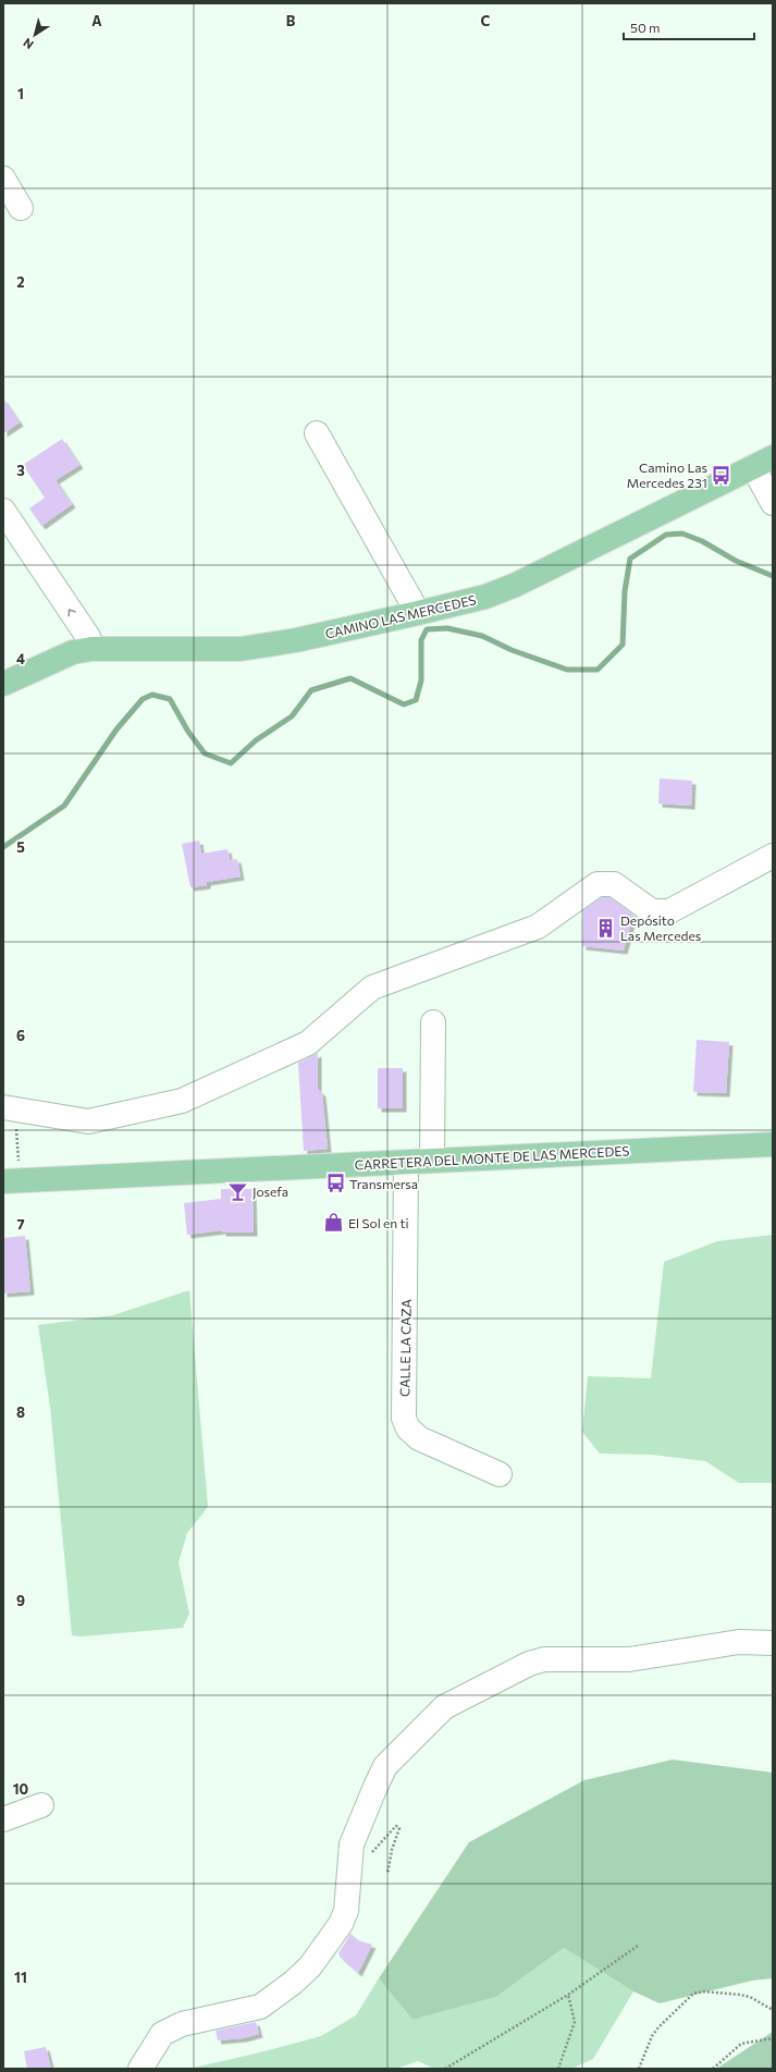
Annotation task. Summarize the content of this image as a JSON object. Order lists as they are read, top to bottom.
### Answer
{
  "streets": {
    "main road": ["CAMINO LAS MERCEDES", "CARRETERA DEL MONTE DE LAS MERCEDES"],
    "street": ["CALLE LA CAZA"]
  },
  "crossings": [
    ["CARRETERA DEL MONTE DE LAS MERCEDES", "CALLE LA CAZA"]
  ],
  "places": {
    "bus stop": ["Camino Las Mercedes 231", "Transmersa"],
    "building": ["Depósito Las Mercedes"],
    "bar": ["Josefa"],
    "shop": ["El Sol en ti"]
  },
  "scale_bar": "50 m",
  "north": "bottom left",
  "grid": {
    "columns": ["A", "B", "C"],
    "rows": [
      "1",
      "2",
      "3",
      "4",
      "5",
      "6",
      "7",
      "8",
      "9",
      "10",
      "11"
    ]
  }
}
